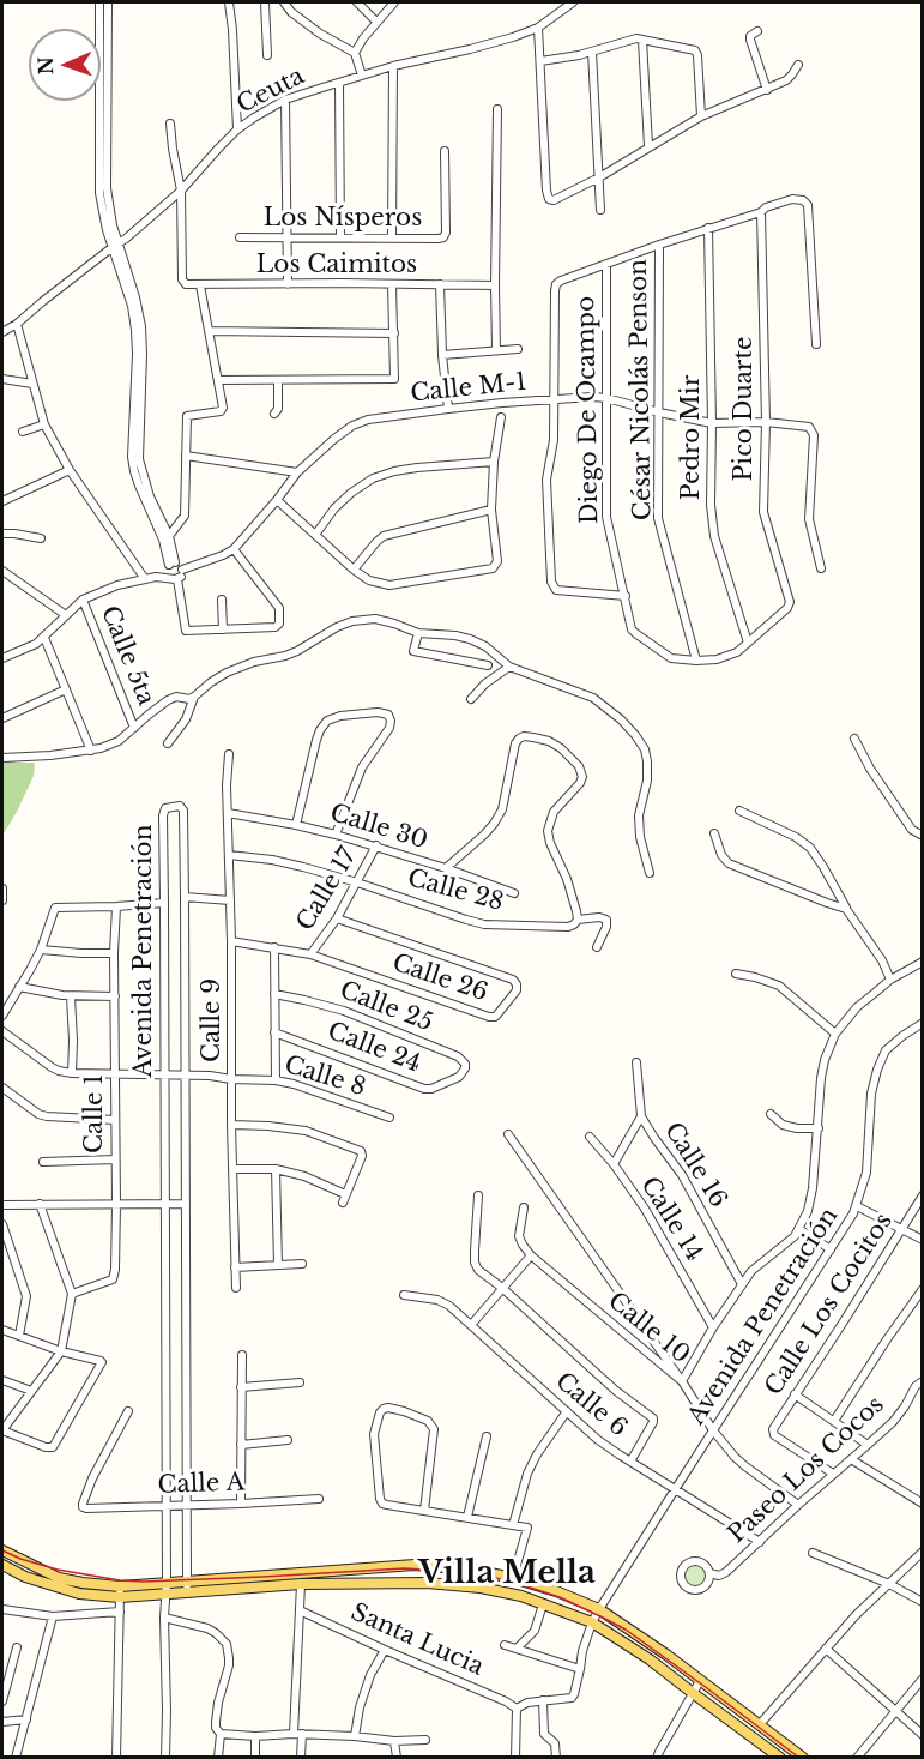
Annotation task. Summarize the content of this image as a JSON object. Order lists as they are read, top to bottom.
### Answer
{
  "streets": {
    "street": [
      "Ceuta",
      "Los Nísperos",
      "Los Caimitos",
      "Calle M-1",
      "César Nicolás Penson",
      "Pico Duarte",
      "Diego De Ocampo",
      "Pedro Mir",
      "Calle 5ta",
      "Calle 30",
      "Calle 17",
      "Calle 28",
      "Avenida Penetración",
      "Calle 26",
      "Calle 25",
      "Calle 9",
      "Calle 24",
      "Calle 8",
      "Calle 1",
      "Calle 16",
      "Calle 14",
      "Calle Los Cocitos",
      "Calle 10",
      "Calle 6",
      "Paseo Los Cocos",
      "Calle A",
      "Santa Lucia"
    ]
  },
  "crossings": [
    ["Ceuta", "Los Caimitos"],
    ["Calle M-1", "César Nicolás Penson"],
    ["Calle M-1", "Pico Duarte"],
    ["Calle M-1", "Diego De Ocampo"],
    ["Calle M-1", "Pedro Mir"],
    ["César Nicolás Penson", "Diego De Ocampo"],
    ["Pico Duarte", "Pedro Mir"],
    ["Calle 30", "Calle 17"],
    ["Calle 30", "Calle 28"],
    ["Calle 30", "Calle 9"],
    ["Calle 17", "Calle 28"],
    ["Calle 17", "Calle 26"],
    ["Calle 28", "Calle 9"],
    ["Avenida Penetración", "Calle 8"],
    ["Avenida Penetración", "Calle 10"],
    ["Avenida Penetración", "Calle 6"],
    ["Avenida Penetración", "Calle A"],
    ["Calle 26", "Calle 9"],
    ["Calle 25", "Calle 24"],
    ["Calle 9", "Calle 8"],
    ["Calle 8", "Calle 1"],
    ["Calle Los Cocitos", "Paseo Los Cocos"],
    ["Calle 10", "Paseo Los Cocos"],
    ["Calle 6", "Paseo Los Cocos"]
  ],
  "districts": ["Villa Mella"],
  "north": "left"
}
